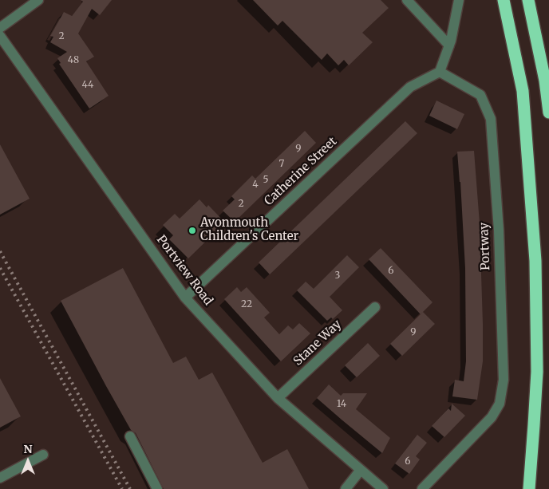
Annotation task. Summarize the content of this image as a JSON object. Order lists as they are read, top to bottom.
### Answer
{
  "streets": {
    "street": [
      "Catherine Street",
      "Portway",
      "Portview Road",
      "Stane Way"
    ]
  },
  "crossings": [
    ["Catherine Street", "Portway"],
    ["Catherine Street", "Portview Road"],
    ["Portview Road", "Stane Way"]
  ],
  "places": ["Avonmouth Children's Center"],
  "house_numbers": [
    "2",
    "48",
    "44",
    "9",
    "7",
    "5",
    "4",
    "2",
    "6",
    "3",
    "22",
    "9",
    "14",
    "6"
  ],
  "north": "top"
}
